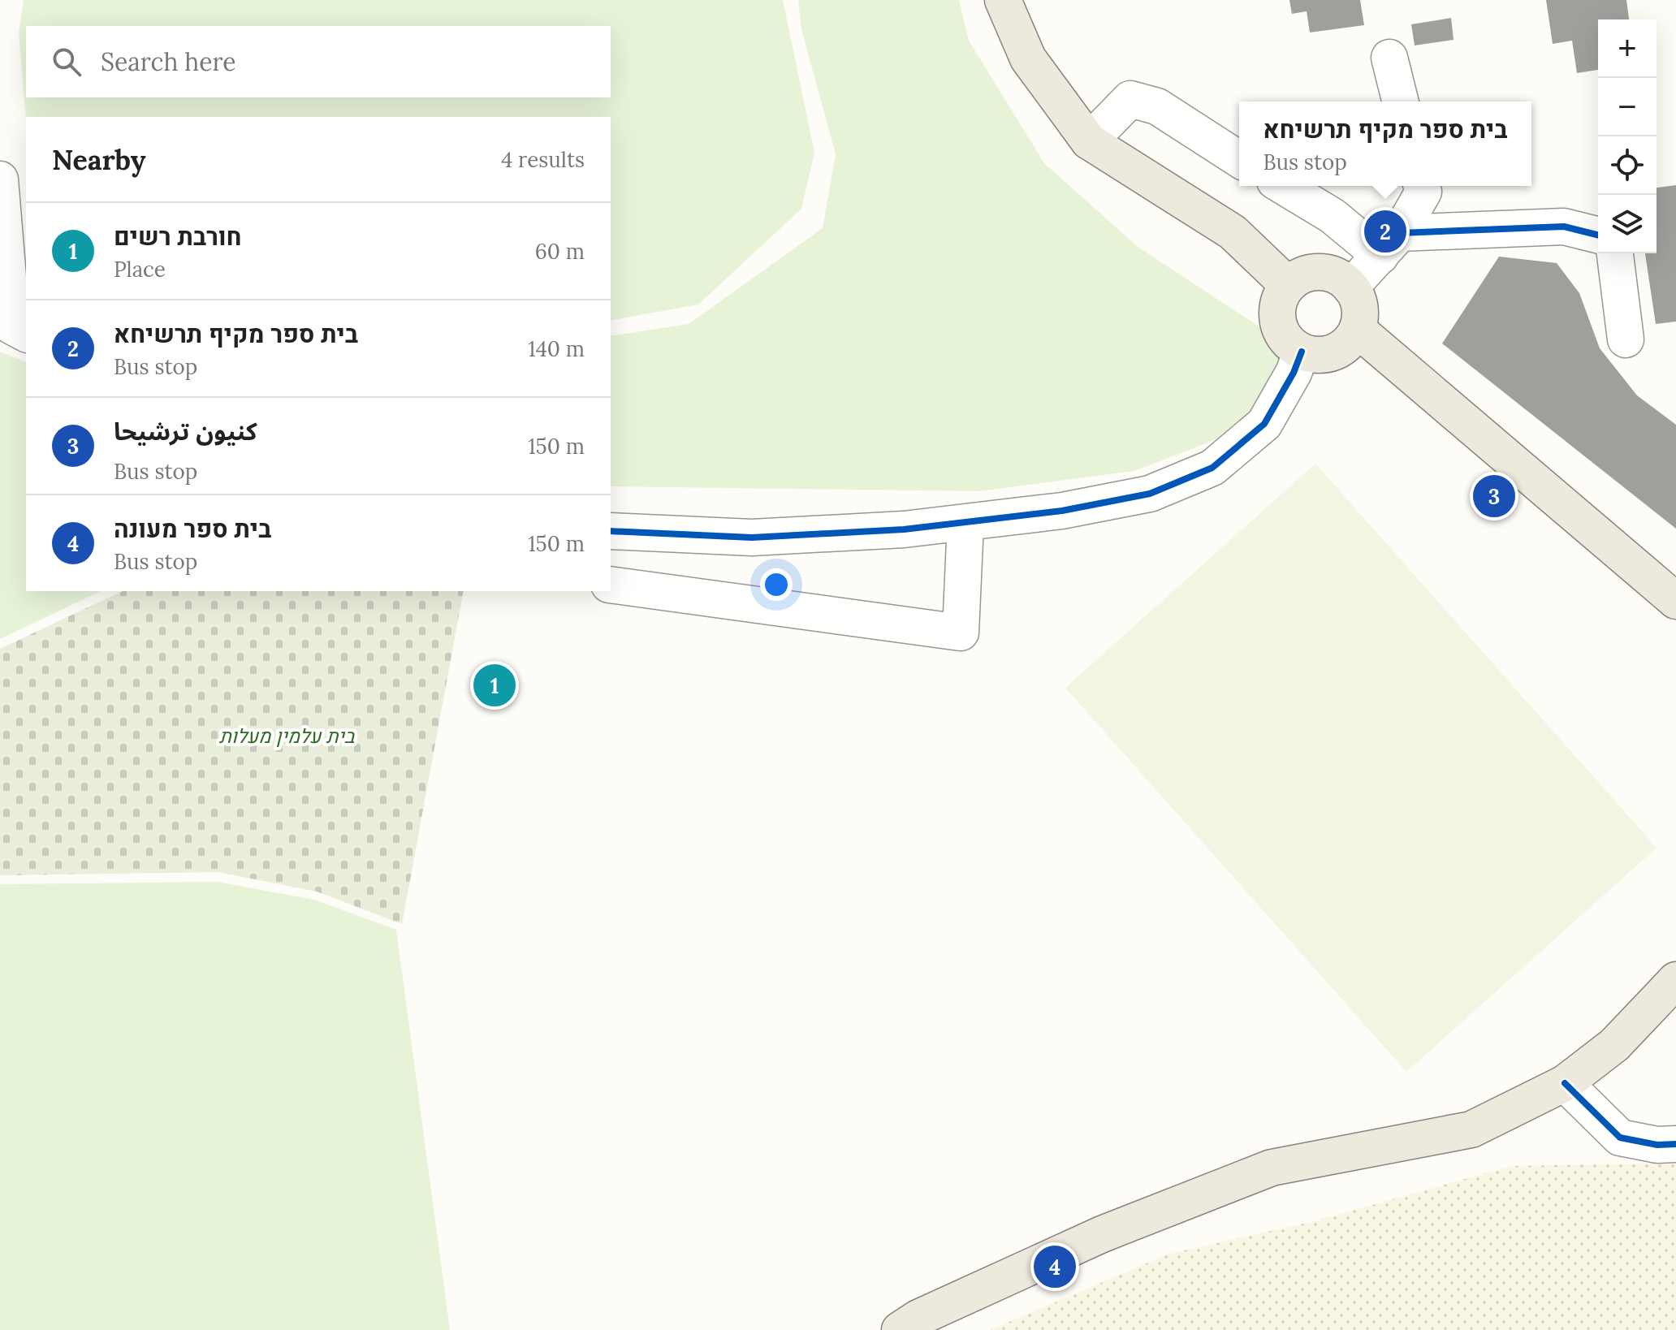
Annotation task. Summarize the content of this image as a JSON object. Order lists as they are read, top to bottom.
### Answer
{
  "parks": ["בית עלמין מעלות"],
  "page": {
    "map_buttons": ["+", "−"],
    "search": "Search here",
    "popup": ["בית ספר מקיף תרשיחא", "Bus stop"],
    "heading": ["Nearby", "4 results"],
    "list": [
      {
        "mark": "1",
        "name": "חורבת רשים",
        "note": "Place",
        "value": "60 m"
      },
      {
        "mark": "2",
        "name": "בית ספר מקיף תרשיחא",
        "note": "Bus stop",
        "value": "140 m"
      },
      {
        "mark": "3",
        "name": "كنيون ترشيحا",
        "note": "Bus stop",
        "value": "150 m"
      },
      {
        "mark": "4",
        "name": "בית ספר מעונה",
        "note": "Bus stop",
        "value": "150 m"
      }
    ],
    "pins": [
      "2",
      "3",
      "1",
      "4"
    ]
  }
}
